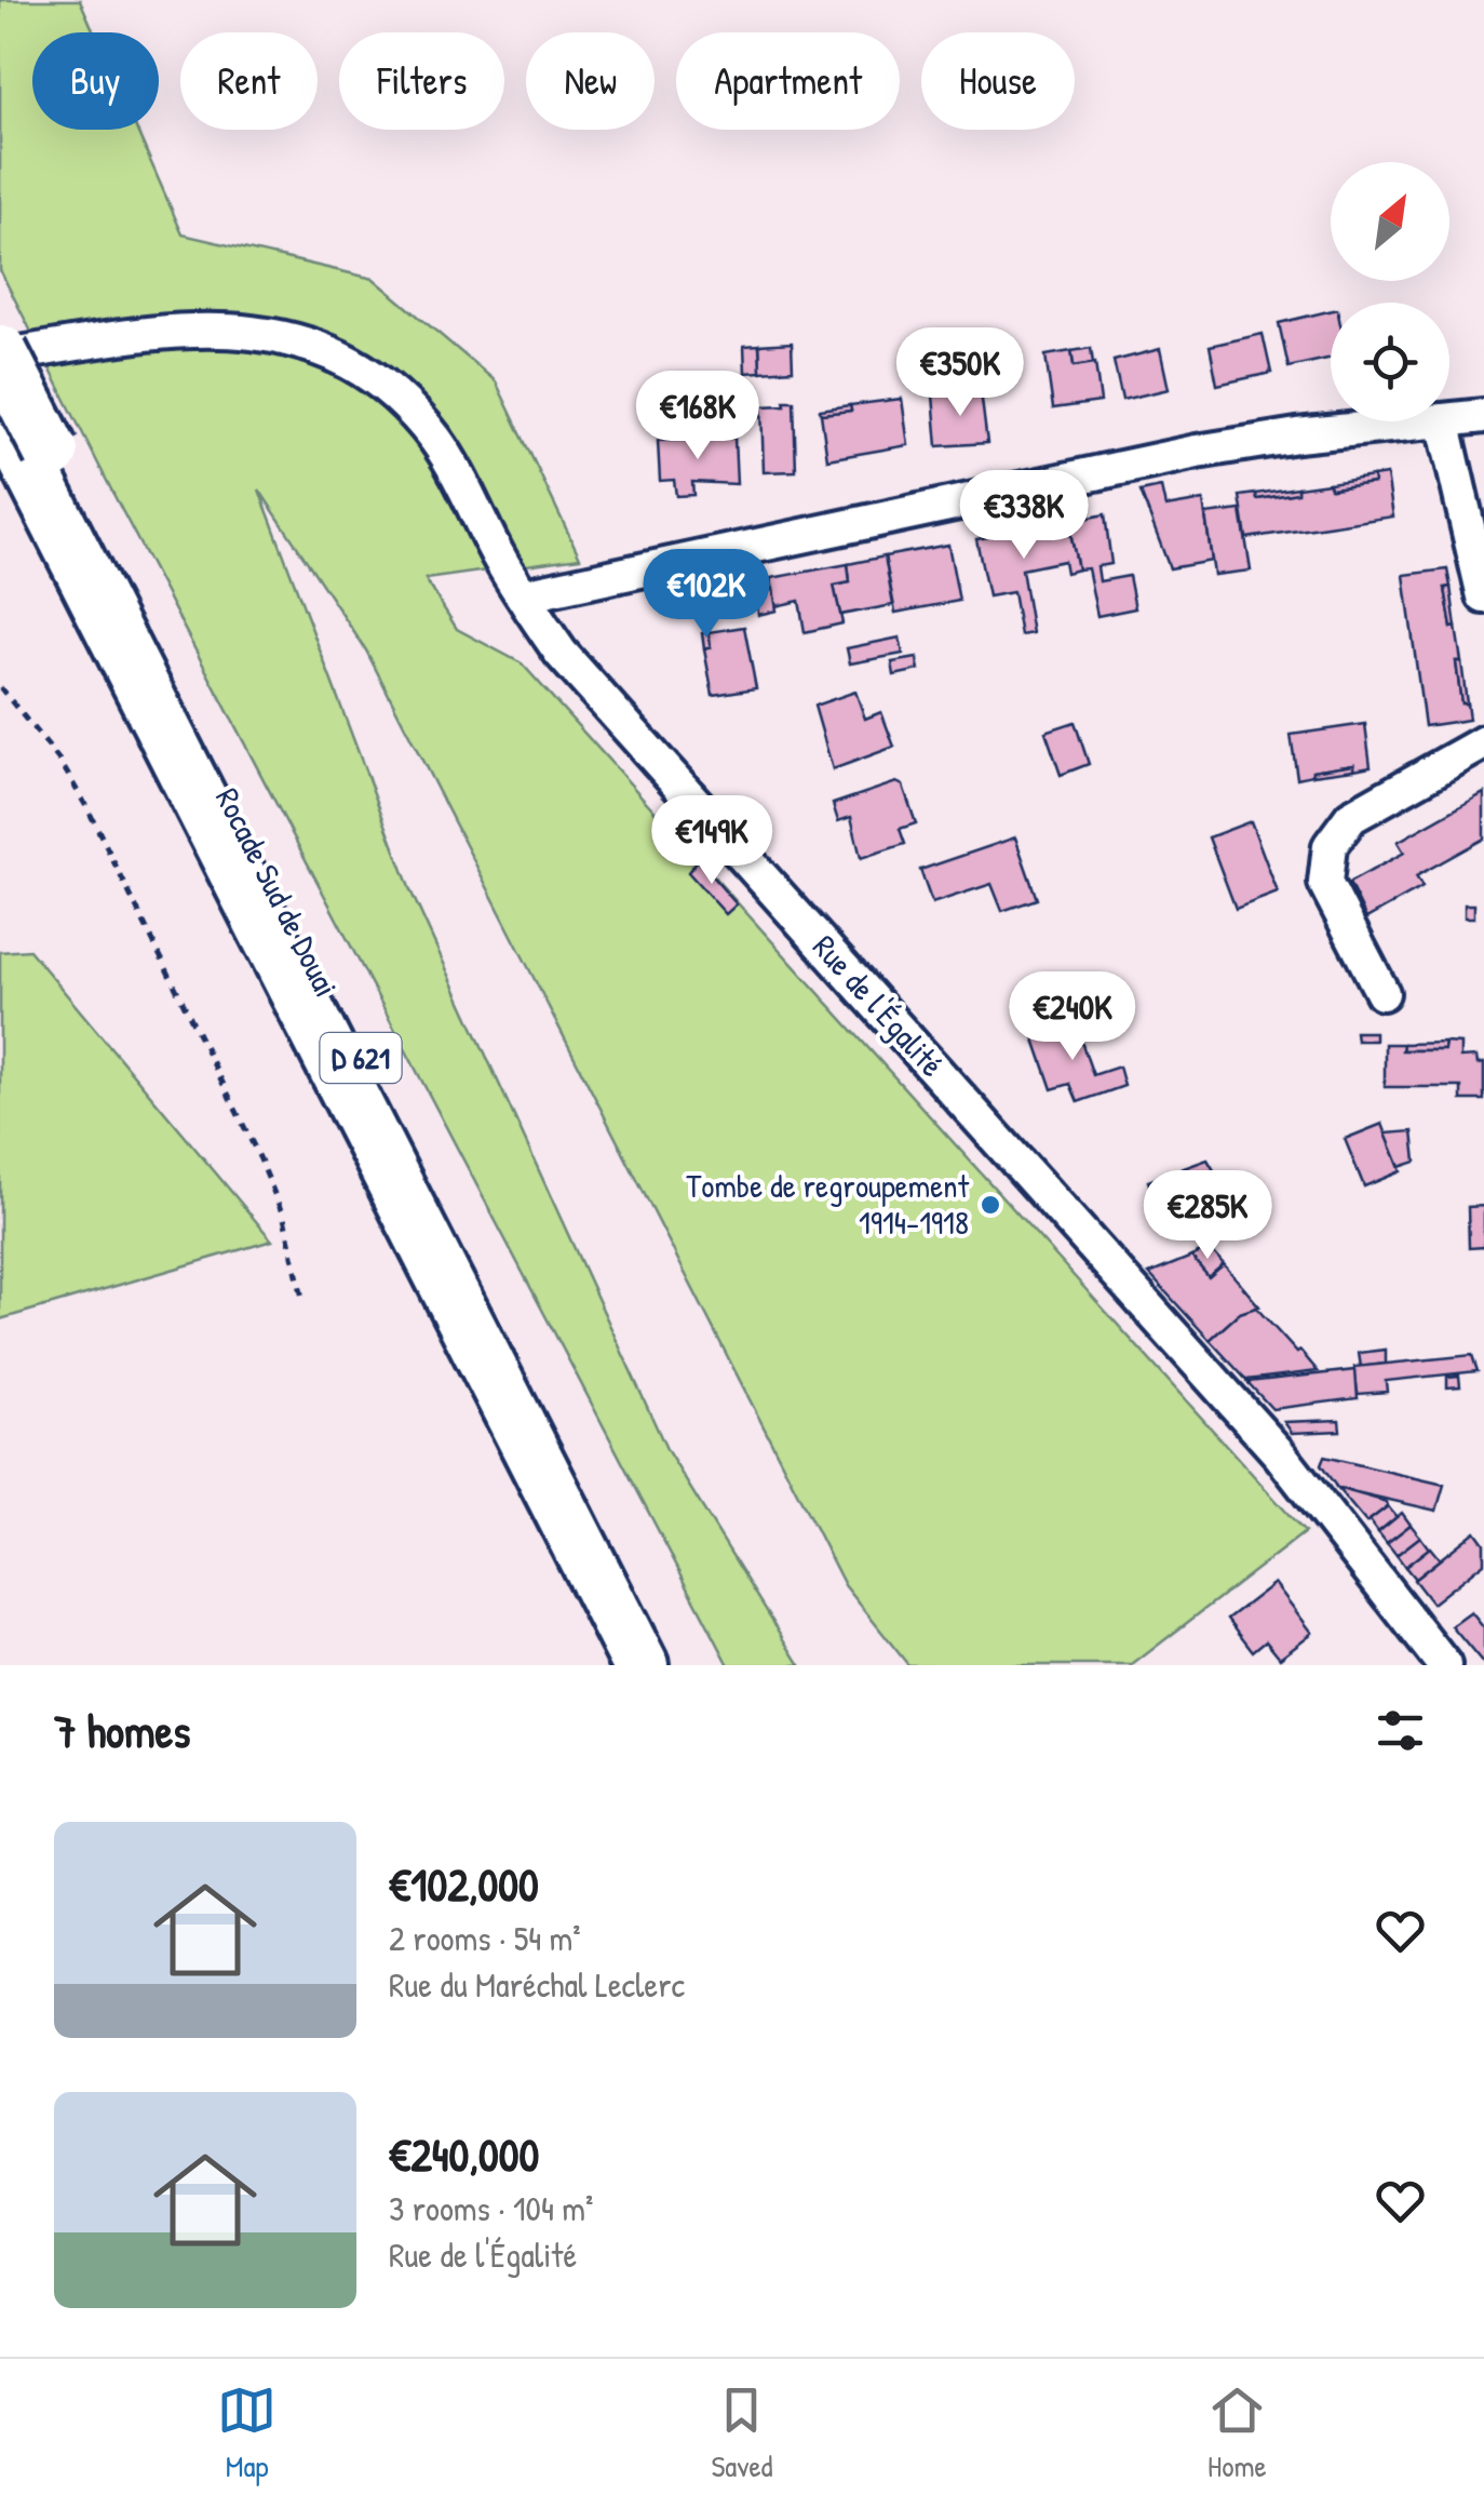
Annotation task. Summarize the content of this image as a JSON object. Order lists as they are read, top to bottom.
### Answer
{
  "streets": {
    "highway": ["Rocade Sud de Douai", "D 621"],
    "street": ["Rue de l'Égalité"]
  },
  "crossings": [
    ["Rocade Sud de Douai", "Rue de l'Égalité"]
  ],
  "places": ["Tombe de regroupement 1914-1918"],
  "north": "top right",
  "page": {
    "chip": [
      "Buy",
      "Rent",
      "Filters",
      "New",
      "Apartment",
      "House"
    ],
    "price": [
      "€350K",
      "€168K",
      "€338K",
      "€102K",
      "€149K",
      "€240K",
      "€285K"
    ],
    "heading": "7 homes",
    "list": [
      {
        "name": "€102,000",
        "note": "2 rooms · 54 m² · Rue du Maréchal Leclerc"
      },
      {
        "name": "€240,000",
        "note": "3 rooms · 104 m² · Rue de l'Égalité"
      }
    ],
    "tabs": ["Map", "Saved", "Home"]
  }
}
